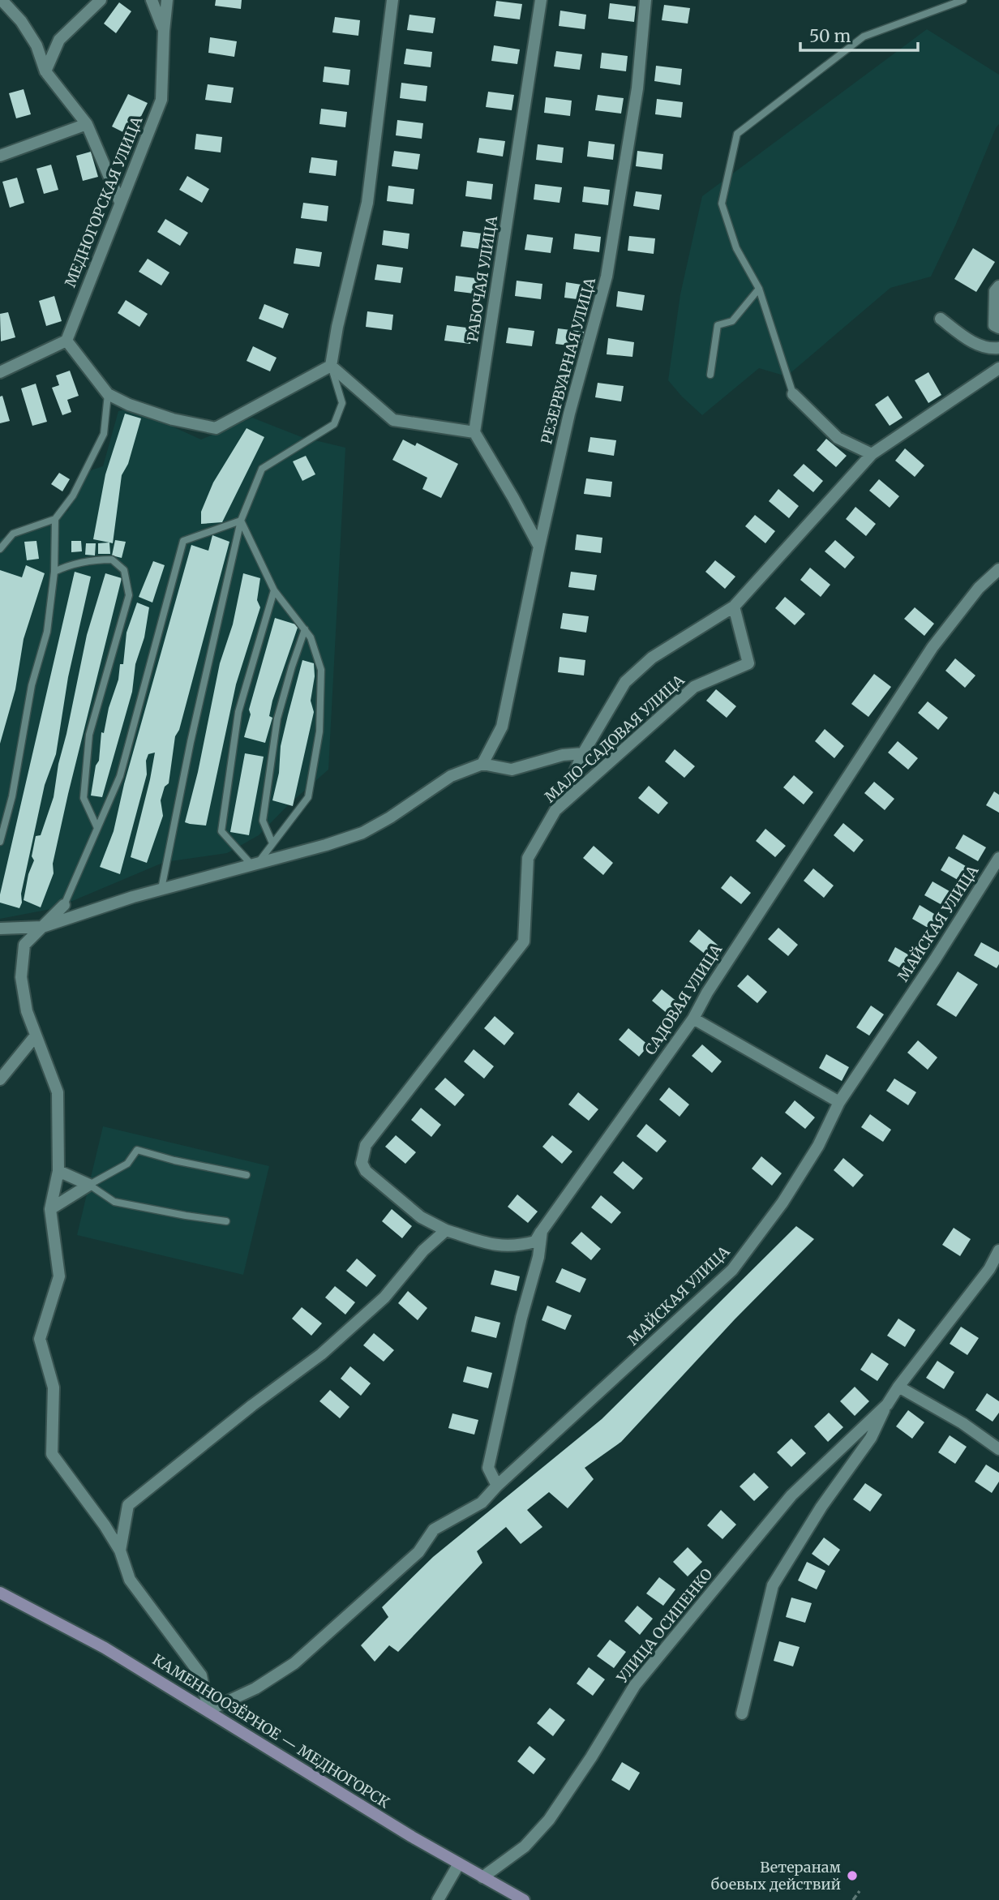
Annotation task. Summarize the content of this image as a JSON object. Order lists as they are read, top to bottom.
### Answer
{
  "streets": {
    "main road": ["КАМЕННООЗЁРНОЕ — МЕДНОГОРСК"],
    "street": [
      "МЕДНОГОРСКАЯ УЛИЦА",
      "РАБОЧАЯ УЛИЦА",
      "РЕЗЕРВУАРНАЯ УЛИЦА",
      "МАЛО-САДОВАЯ УЛИЦА",
      "МАЙСКАЯ УЛИЦА",
      "САДОВАЯ УЛИЦА",
      "УЛИЦА ОСИПЕНКО"
    ]
  },
  "crossings": [
    ["МАЙСКАЯ УЛИЦА", "САДОВАЯ УЛИЦА"],
    ["МАЙСКАЯ УЛИЦА", "КАМЕННООЗЁРНОЕ — МЕДНОГОРСК"],
    ["УЛИЦА ОСИПЕНКО", "КАМЕННООЗЁРНОЕ — МЕДНОГОРСК"]
  ],
  "places": ["Ветеранам боевых действий"],
  "scale_bar": "50 m"
}
